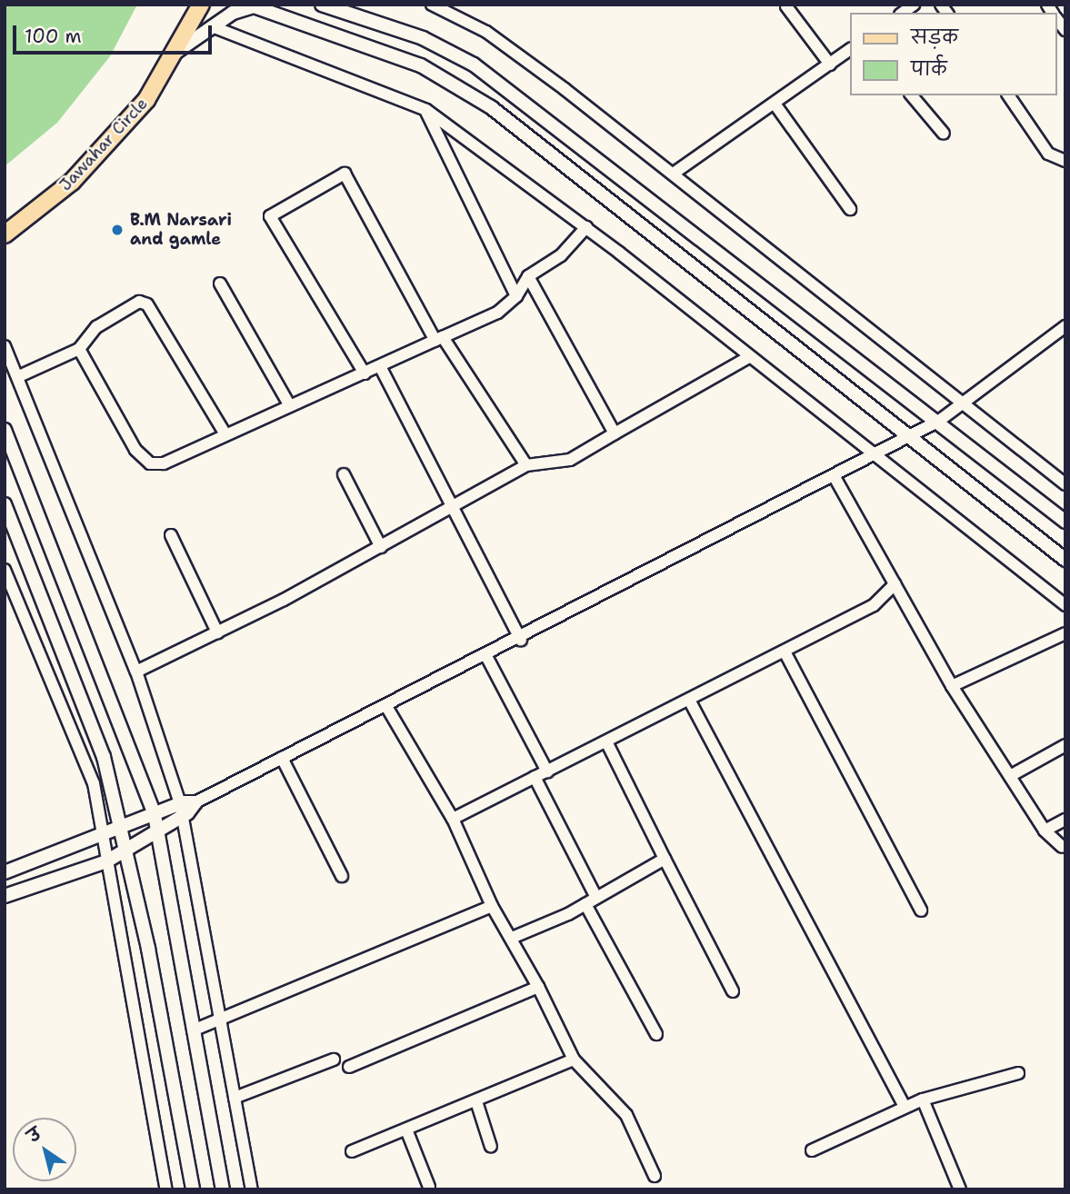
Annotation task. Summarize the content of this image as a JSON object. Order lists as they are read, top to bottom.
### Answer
{
  "streets": {
    "main road": ["Jawahar Circle"]
  },
  "places": ["B.M Narsari and gamle"],
  "legend": ["सड़क", "पार्क"],
  "scale_bar": "100 m",
  "north": "top left"
}
